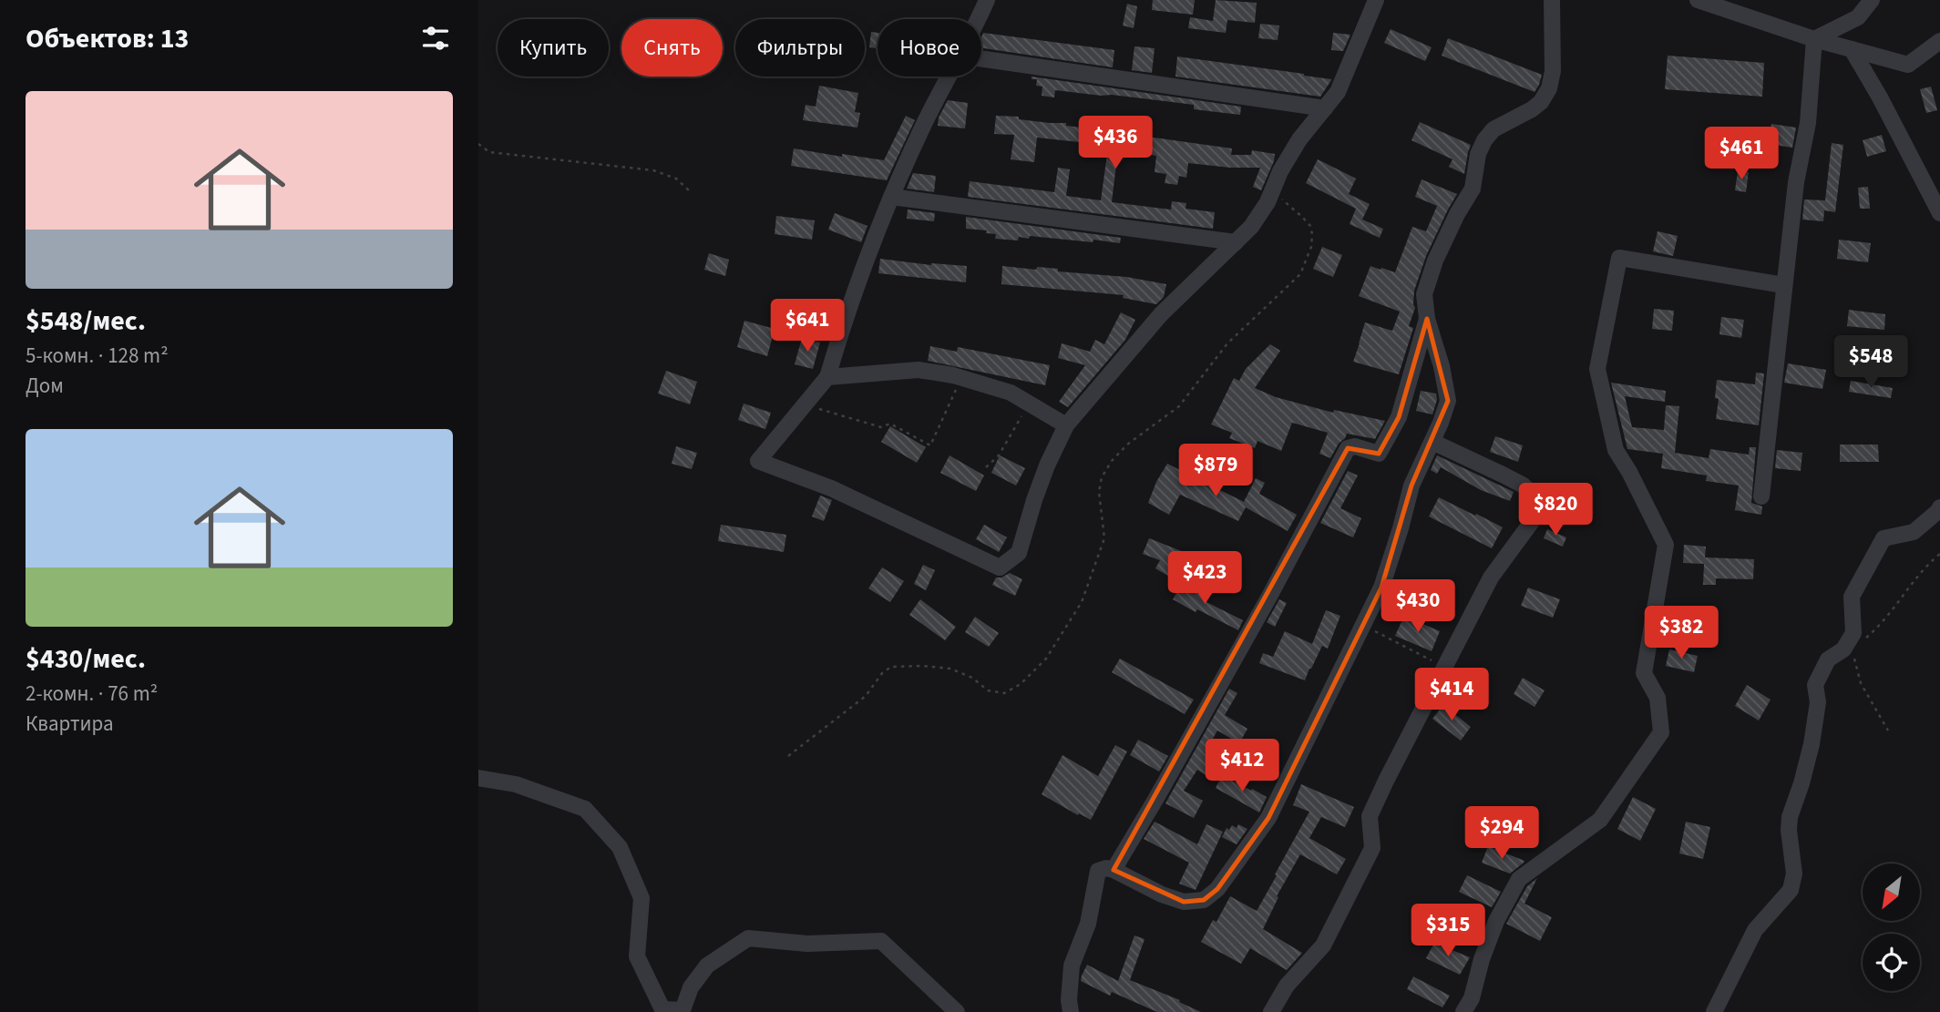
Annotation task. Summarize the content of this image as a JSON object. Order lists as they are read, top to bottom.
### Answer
{
  "north": "bottom left",
  "page": {
    "heading": "Объектов: 13",
    "chip": [
      "Купить",
      "Снять",
      "Фильтры",
      "Новое"
    ],
    "list": [
      {
        "name": "$548/мес.",
        "note": "5-комн. · 128 m² · Дом"
      },
      {
        "name": "$430/мес.",
        "note": "2-комн. · 76 m² · Квартира"
      }
    ],
    "price": [
      "$436",
      "$461",
      "$641",
      "$548",
      "$879",
      "$820",
      "$423",
      "$430",
      "$382",
      "$414",
      "$412",
      "$294",
      "$315"
    ]
  }
}
